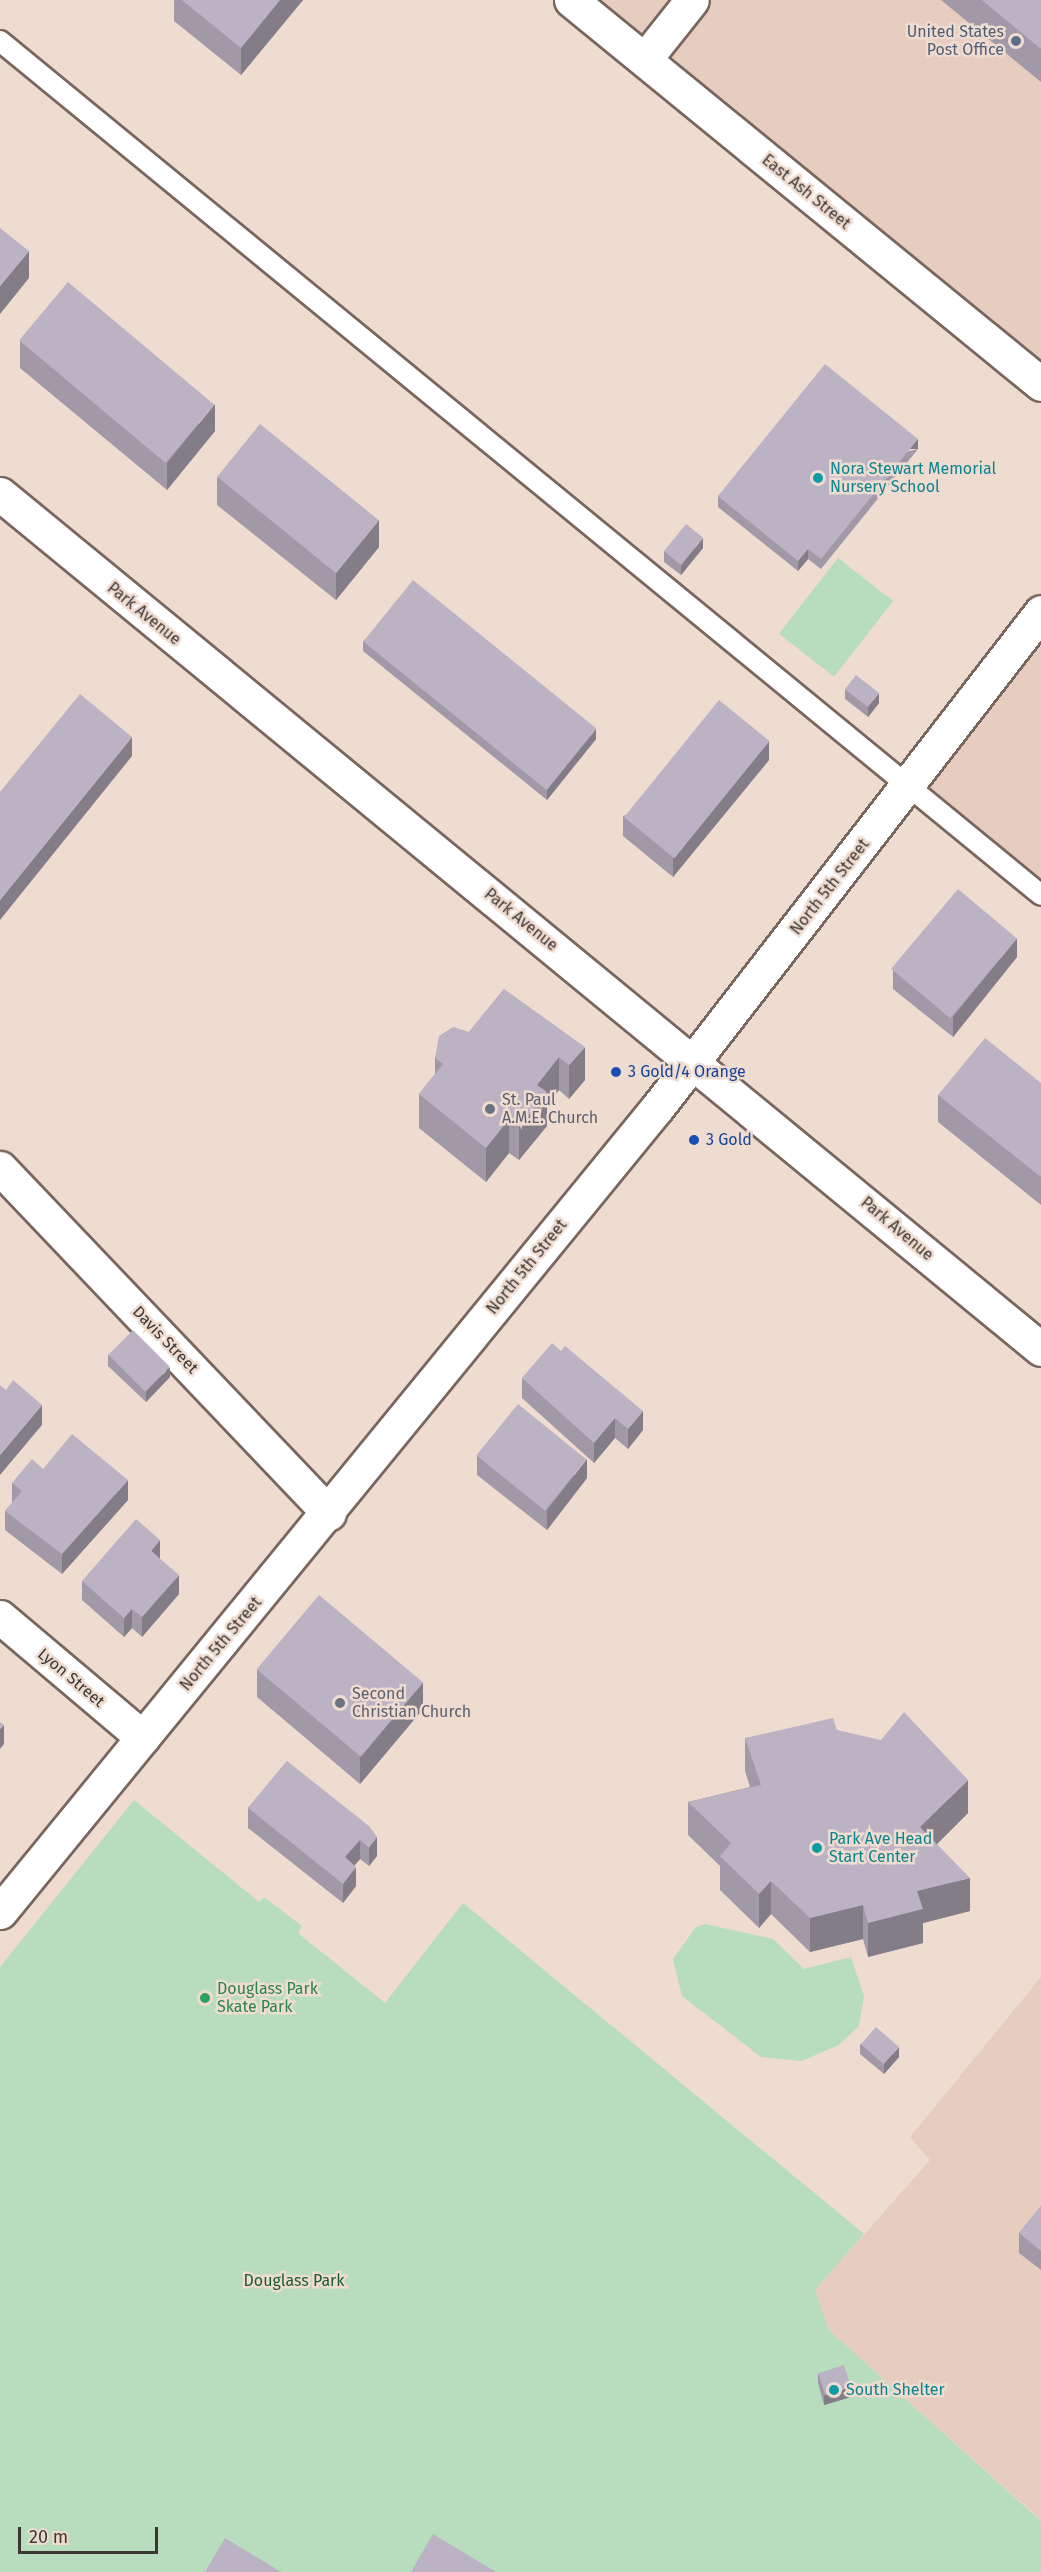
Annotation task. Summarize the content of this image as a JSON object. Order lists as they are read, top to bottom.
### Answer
{
  "streets": {
    "street": [
      "East Ash Street",
      "Park Avenue",
      "North 5th Street",
      "Davis Street",
      "Lyon Street"
    ]
  },
  "crossings": [
    ["Park Avenue", "North 5th Street"],
    ["North 5th Street", "Davis Street"],
    ["North 5th Street", "Lyon Street"]
  ],
  "parks": ["Douglass Park"],
  "places": [
    "United States Post Office",
    "Nora Stewart Memorial Nursery School",
    "3 Gold/4 Orange",
    "St. Paul A.M.E. Church",
    "3 Gold",
    "Second Christian Church",
    "Park Ave Head Start Center",
    "Douglass Park Skate Park",
    "South Shelter"
  ],
  "scale_bar": "20 m"
}
